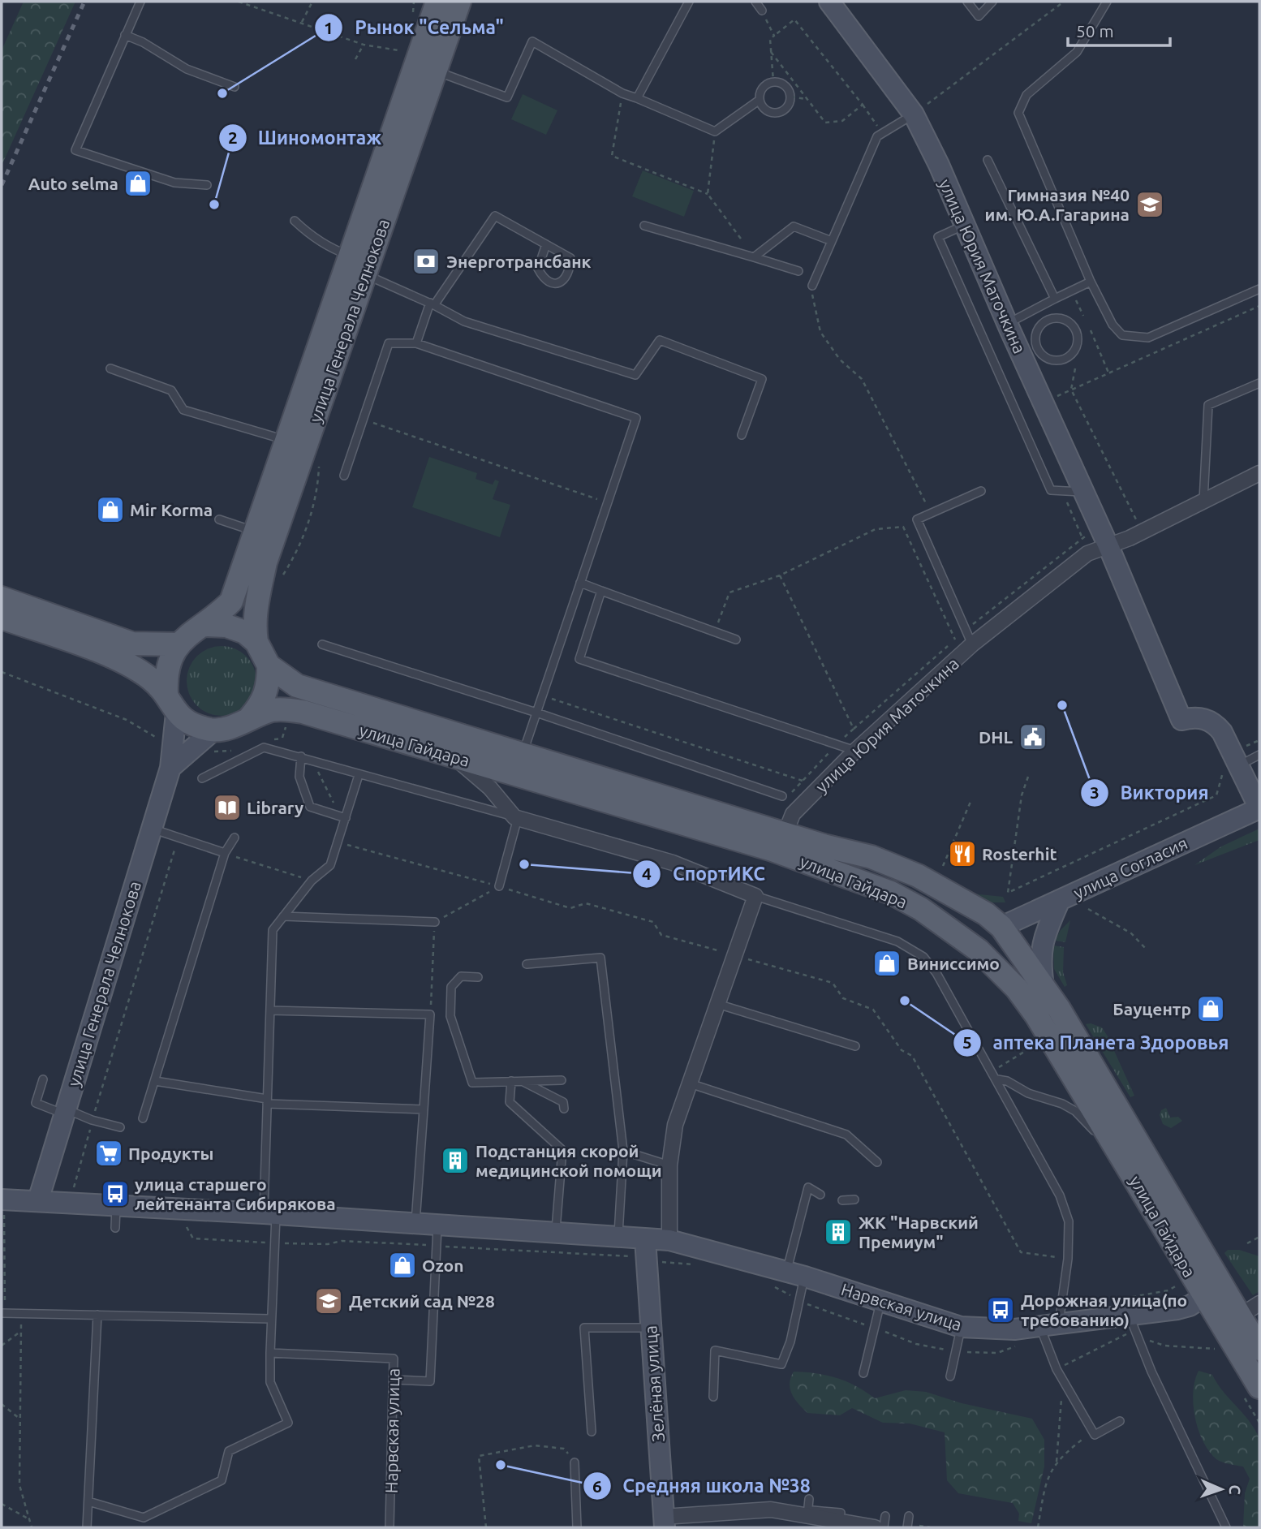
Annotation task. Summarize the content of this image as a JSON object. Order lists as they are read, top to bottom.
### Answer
{
  "streets": {
    "main road": ["улица Генерала Челнокова", "улица Гайдара"],
    "street": [
      "улица Юрия Маточкина",
      "улица Согласия",
      "Нарвская улица",
      "Зелёная улица"
    ]
  },
  "crossings": [
    ["улица Юрия Маточкина", "улица Гайдара"],
    ["улица Юрия Маточкина", "улица Согласия"],
    ["улица Генерала Челнокова", "улица Гайдара"],
    ["улица Генерала Челнокова", "Нарвская улица"],
    ["улица Гайдара", "улица Согласия"],
    ["улица Гайдара", "Нарвская улица"],
    ["Нарвская улица", "Зелёная улица"]
  ],
  "places": {
    "other": [
      "Рынок \"Сельма\"",
      "Шиномонтаж",
      "Виктория",
      "СпортИКС",
      "аптека Планета Здоровья",
      "Средняя школа №38"
    ],
    "shop": [
      "Auto selma",
      "Mir Korma",
      "Виниссимо",
      "Бауцентр",
      "Ozon"
    ],
    "school or university": ["Гимназия №40 им. Ю.А.Гагарина", "Детский сад №28"],
    "bank": ["Энерготрансбанк"],
    "public building": ["DHL"],
    "library": ["Library"],
    "restaurant": ["Rosterhit"],
    "supermarket": ["Продукты"],
    "building": ["Подстанция скорой медицинской помощи", "ЖК \"Нарвский Премиум\""],
    "bus stop": ["улица старшего лейтенанта Сибирякова", "Дорожная улица(по требованию)"]
  },
  "scale_bar": "50 m",
  "north": "right"
}
